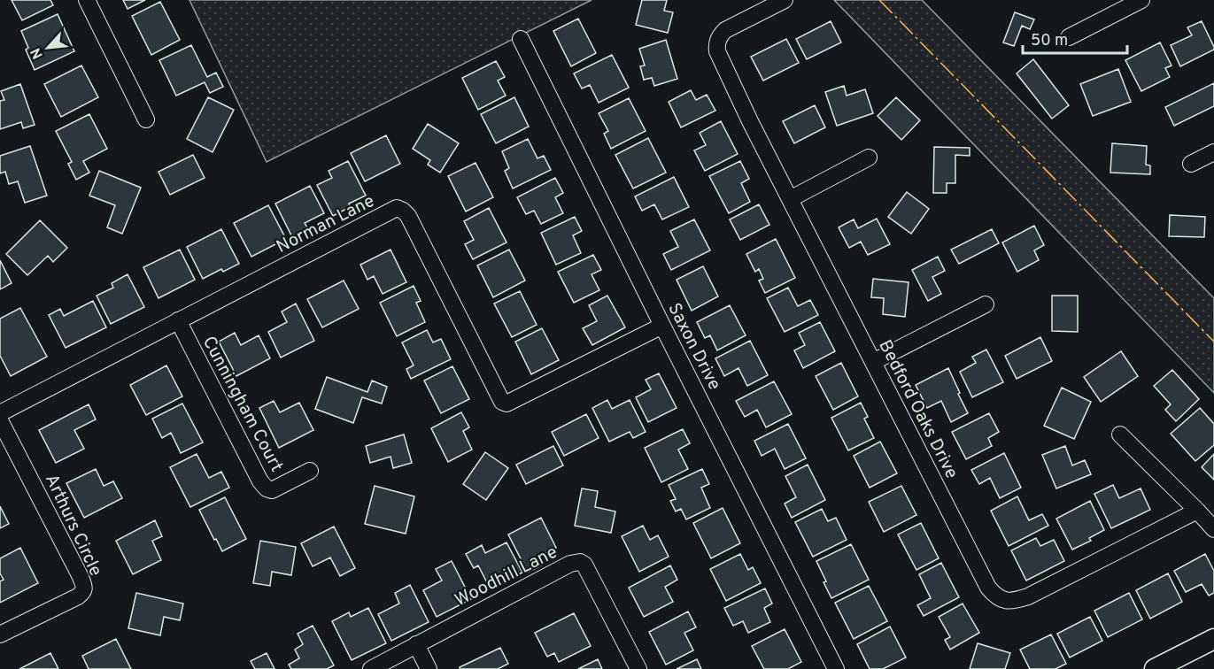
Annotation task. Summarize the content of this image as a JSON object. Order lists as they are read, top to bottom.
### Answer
{
  "streets": {
    "street": [
      "Norman Lane",
      "Saxon Drive",
      "Cunningham Court",
      "Bedford Oaks Drive",
      "Arthurs Circle",
      "Woodhill Lane"
    ]
  },
  "crossings": [
    ["Norman Lane", "Saxon Drive"],
    ["Norman Lane", "Cunningham Court"]
  ],
  "scale_bar": "50 m",
  "north": "bottom left"
}
